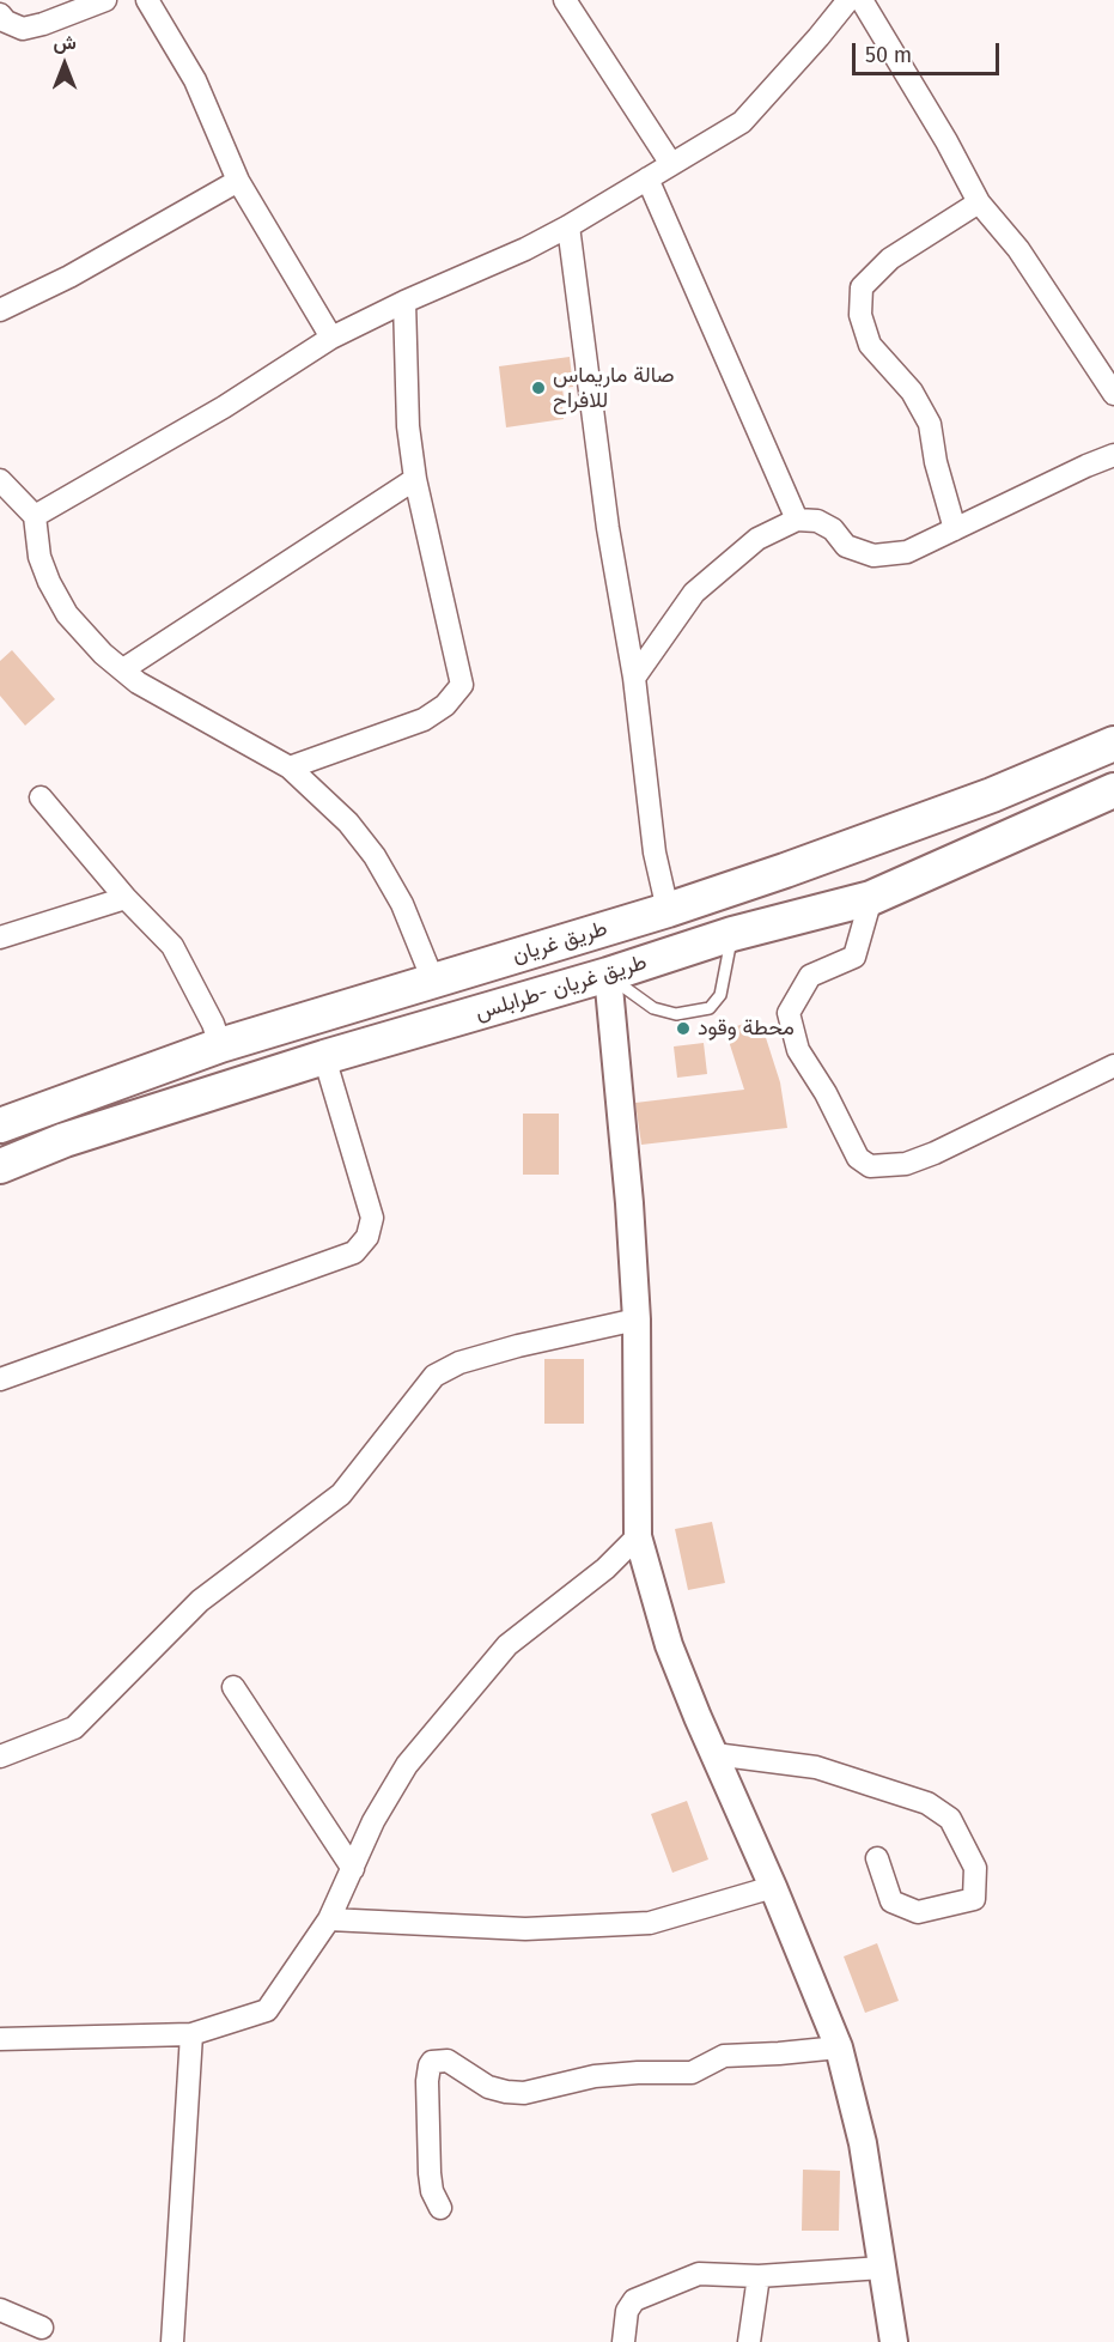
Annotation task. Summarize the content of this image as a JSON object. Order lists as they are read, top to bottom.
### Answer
{
  "streets": {
    "highway": ["طريق غريان", "طريق غريان -طرابلس"]
  },
  "places": ["صالة ماريماس للافراح", "محطة وقود"],
  "scale_bar": "50 m",
  "north": "top"
}
